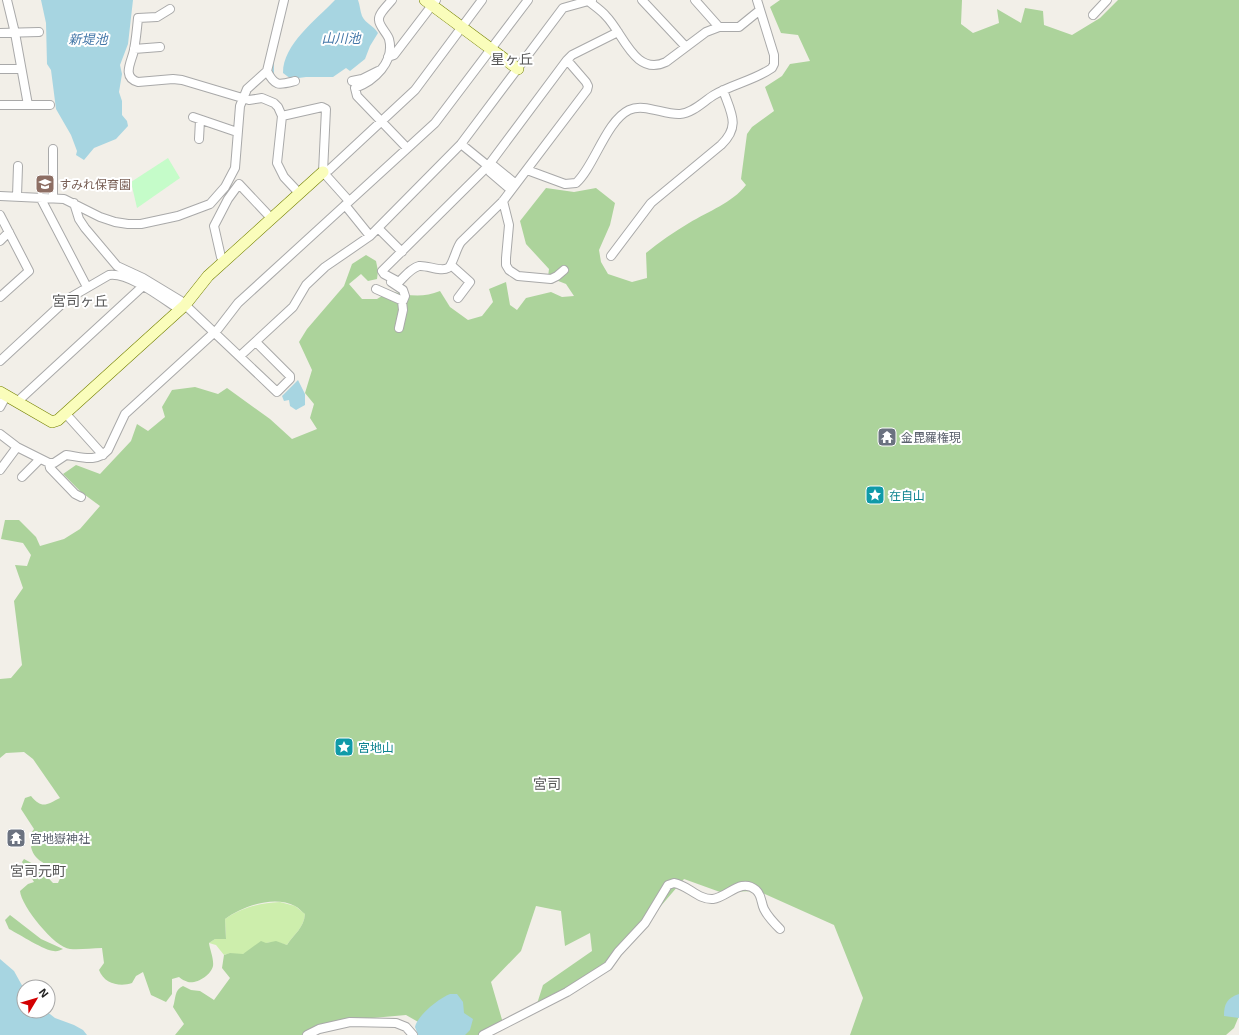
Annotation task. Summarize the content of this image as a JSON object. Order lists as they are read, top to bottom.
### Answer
{
  "districts": [
    "星ヶ丘",
    "宮司ヶ丘",
    "宮司",
    "宮司元町"
  ],
  "water": ["山川池", "新堤池"],
  "places": {
    "school or university": ["すみれ保育園"],
    "temple": ["金毘羅権現", "宮地嶽神社"],
    "place": ["在自山", "宮地山"]
  },
  "north": "top right"
}
